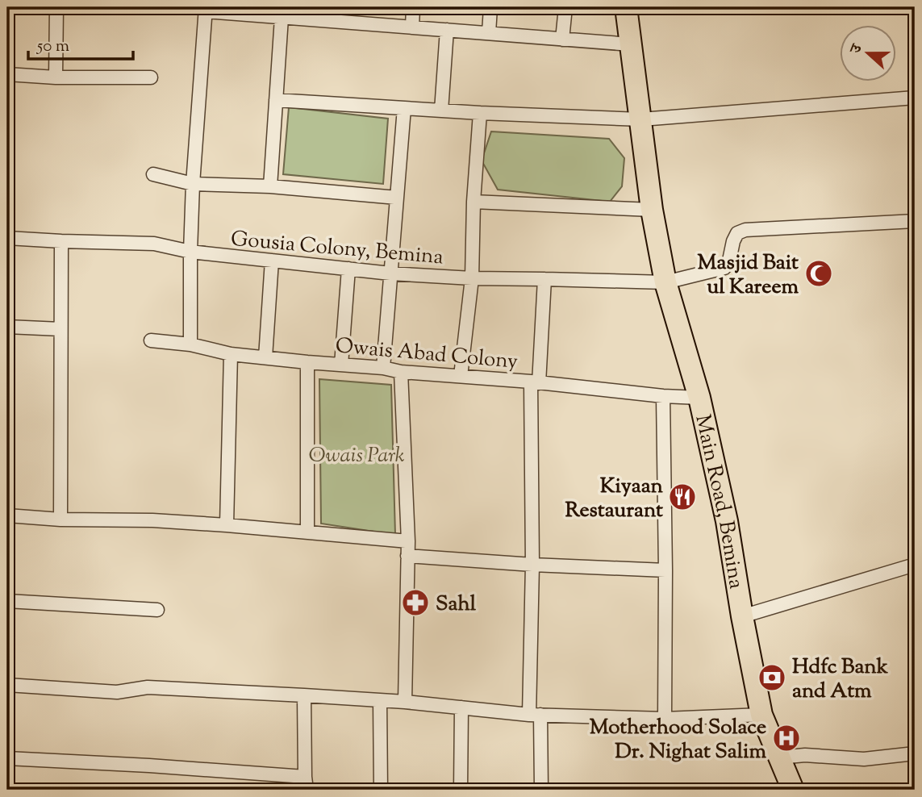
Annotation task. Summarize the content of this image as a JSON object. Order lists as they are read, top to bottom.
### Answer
{
  "streets": {
    "main road": ["Main Road, Bemina"],
    "street": ["Gousia Colony, Bemina", "Owais Abad Colony"]
  },
  "crossings": [
    ["Gousia Colony, Bemina", "Main Road, Bemina"],
    ["Owais Abad Colony", "Main Road, Bemina"]
  ],
  "parks": ["Owais Park"],
  "places": {
    "mosque": ["Masjid Bait ul Kareem"],
    "restaurant": ["Kiyaan Restaurant"],
    "pharmacy": ["Sahl"],
    "bank": ["Hdfc Bank and Atm"],
    "hospital": ["Motherhood Solace Dr. Nighat Salim"]
  },
  "scale_bar": "50 m",
  "north": "left"
}
